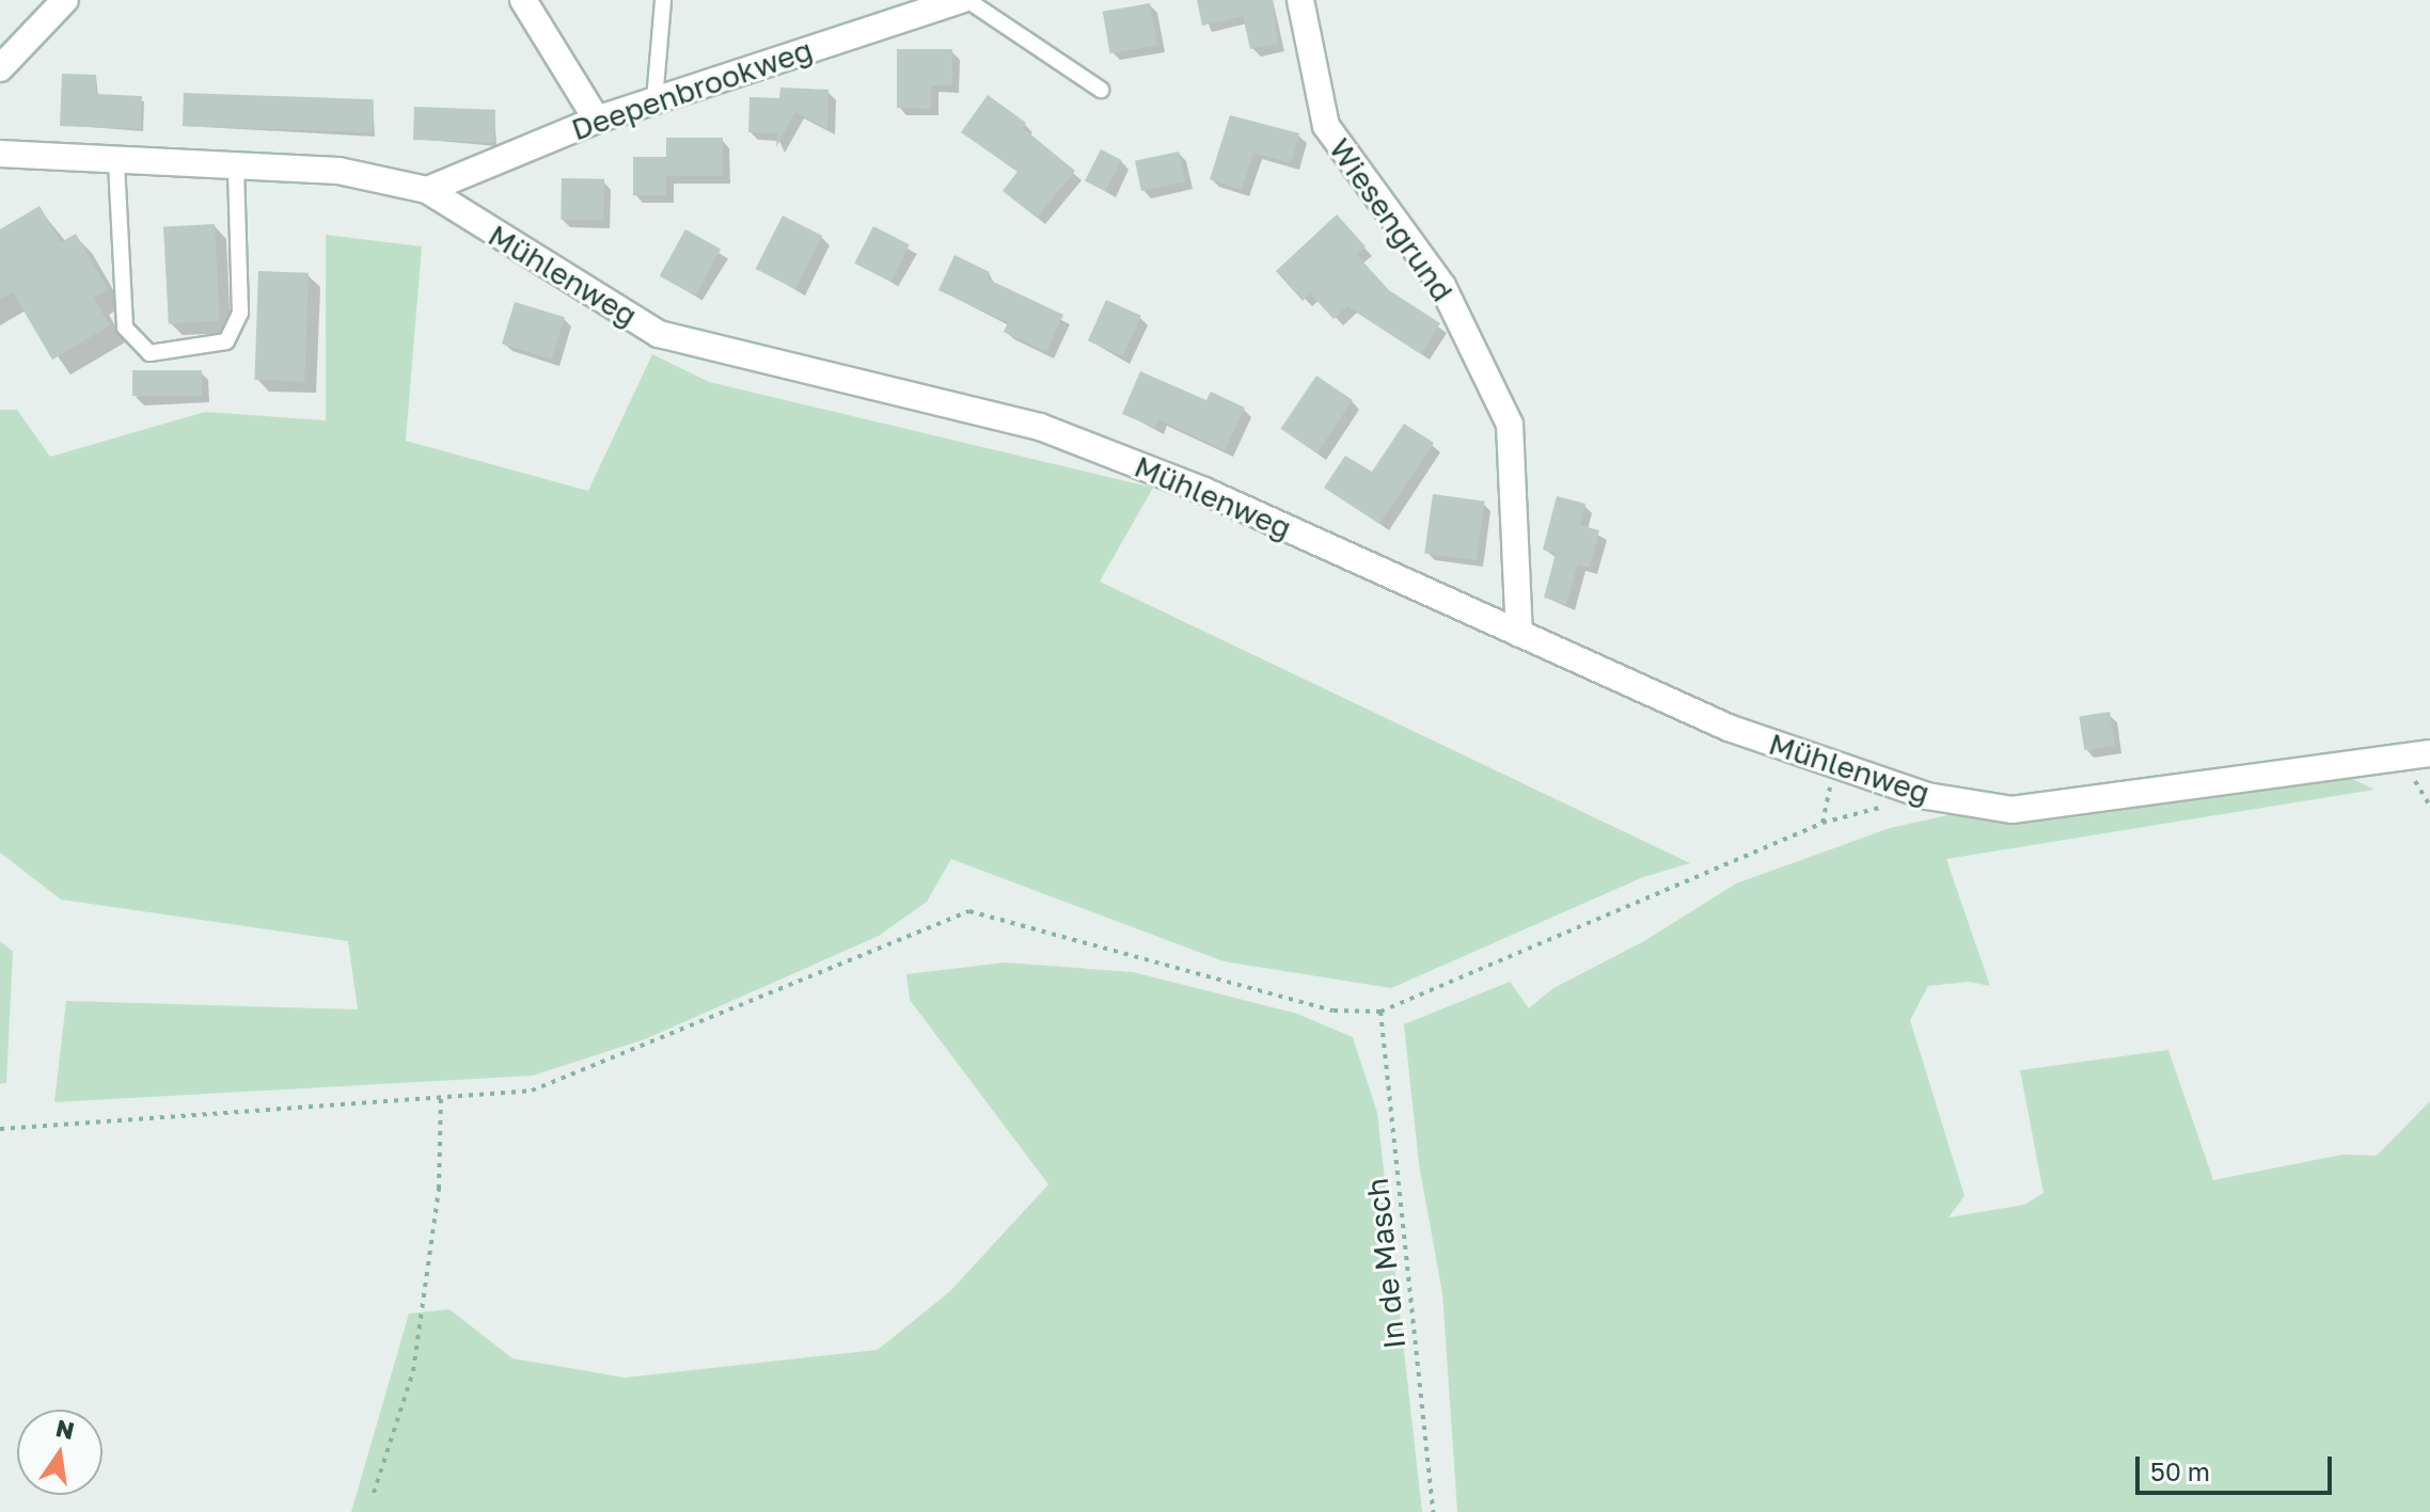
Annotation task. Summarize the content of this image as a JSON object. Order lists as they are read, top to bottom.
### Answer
{
  "streets": {
    "street": ["Deepenbrookweg", "Wiesengrund", "Mühlenweg"],
    "path": ["In de Masch"]
  },
  "crossings": [
    ["Deepenbrookweg", "Mühlenweg"],
    ["Wiesengrund", "Mühlenweg"]
  ],
  "scale_bar": "50 m",
  "north": "top"
}
